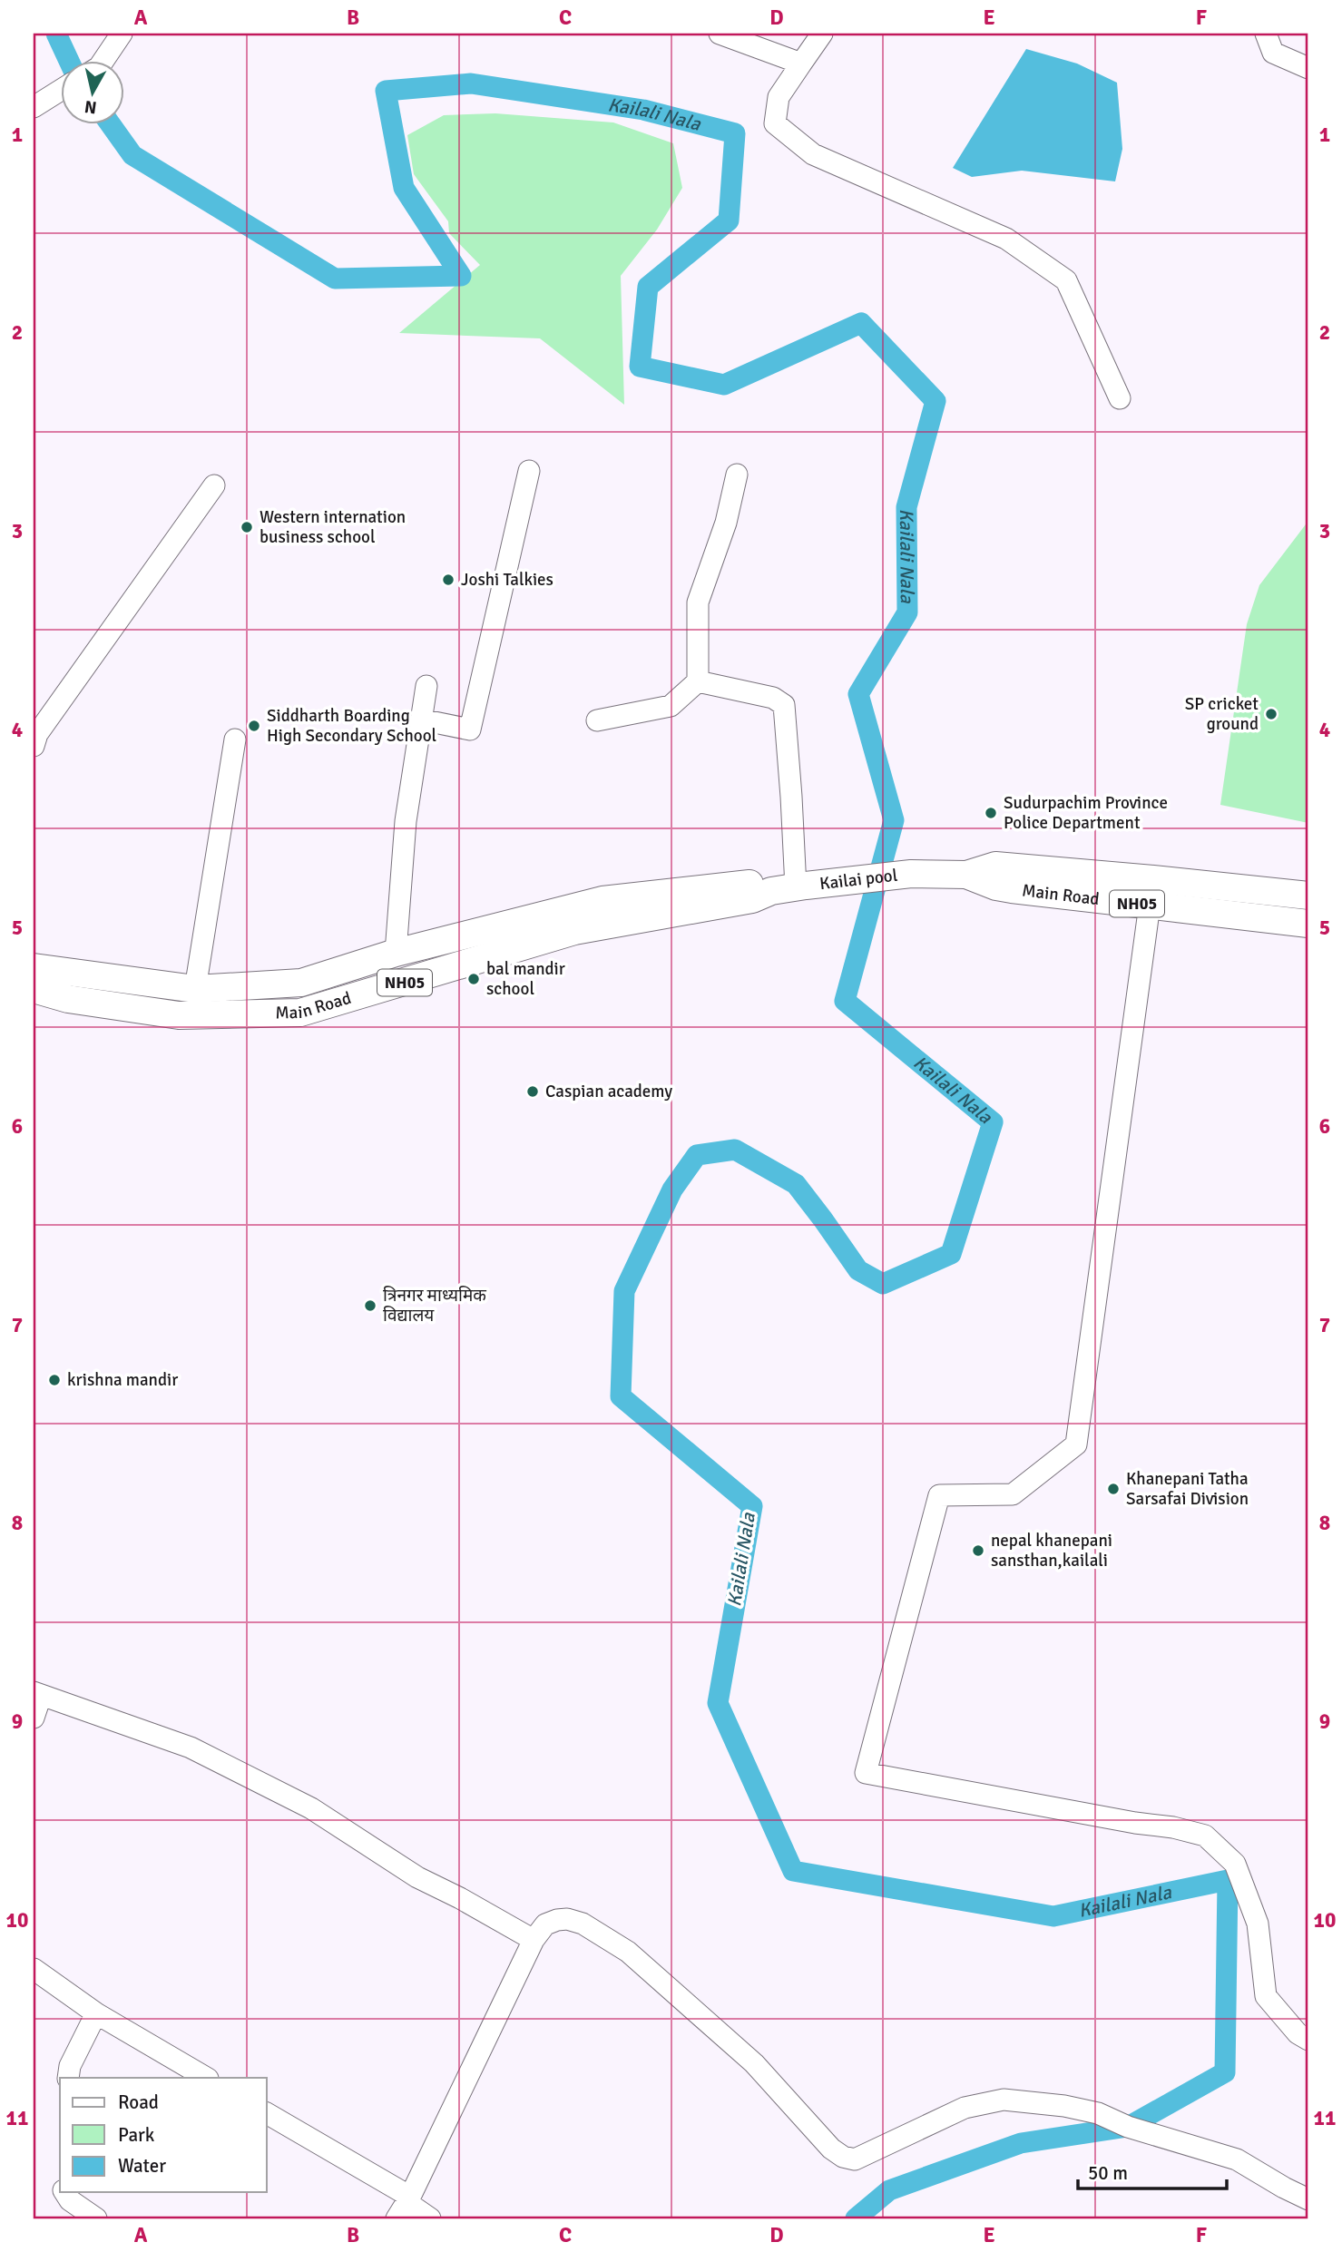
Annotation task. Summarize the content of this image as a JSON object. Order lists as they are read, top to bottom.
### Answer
{
  "streets": {
    "main road": ["Kailai pool", "Main Road", "NH05"]
  },
  "crossings": [
    ["Kailai pool", "Main Road"]
  ],
  "water": ["Kailali Nala"],
  "places": [
    "Western internation business school",
    "Joshi Talkies",
    "SP cricket ground",
    "Siddharth Boarding High Secondary School",
    "Sudurpachim Province Police Department",
    "bal mandir school",
    "Caspian academy",
    "त्रिनगर माध्यमिक विद्यालय",
    "krishna mandir",
    "Khanepani Tatha Sarsafai Division",
    "nepal khanepani sansthan,kailali"
  ],
  "legend": ["Road", "Park", "Water"],
  "scale_bar": "50 m",
  "north": "bottom",
  "grid": {
    "columns": [
      "A",
      "B",
      "C",
      "D",
      "E",
      "F"
    ],
    "rows": [
      "1",
      "2",
      "3",
      "4",
      "5",
      "6",
      "7",
      "8",
      "9",
      "10",
      "11"
    ]
  }
}
